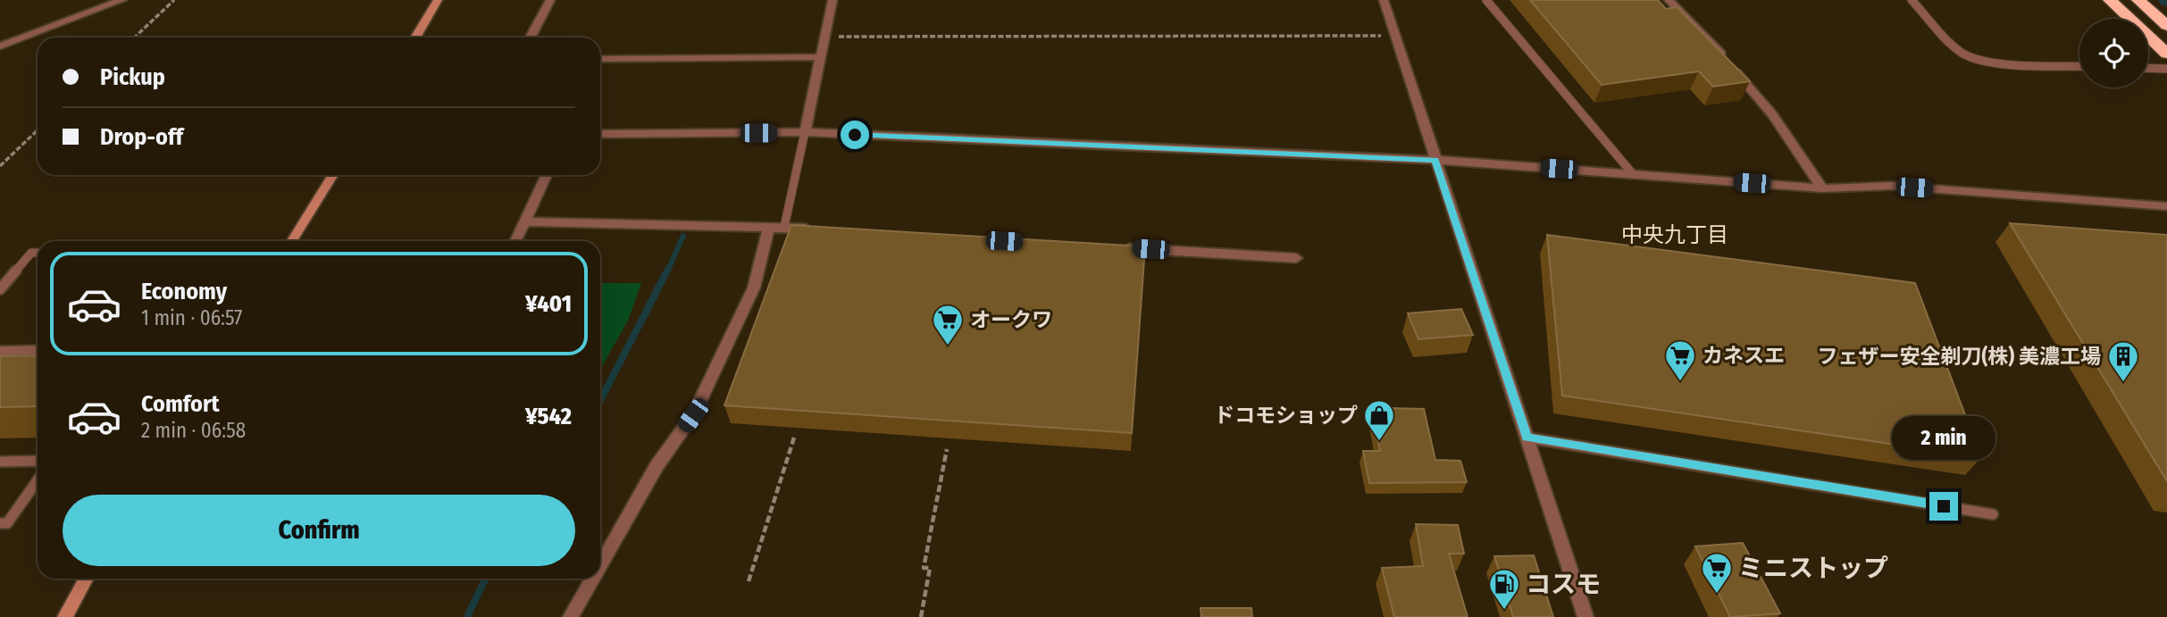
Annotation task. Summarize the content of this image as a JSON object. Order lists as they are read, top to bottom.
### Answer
{
  "districts": ["中央九丁目"],
  "places": {
    "supermarket": ["オークワ", "カネスエ", "ミニストップ"],
    "building": ["フェザー安全剃刀(株) 美濃工場"],
    "shop": ["ドコモショップ"],
    "fuel station": ["コスモ"]
  },
  "page": {
    "banner": ["Pickup", "Drop-off"],
    "list": [
      {
        "name": "Economy",
        "note": "1 min · 06:57",
        "value": "¥401"
      },
      {
        "name": "Comfort",
        "note": "2 min · 06:58",
        "value": "¥542"
      }
    ],
    "bubble": "2 min",
    "buttons": "Confirm"
  }
}
